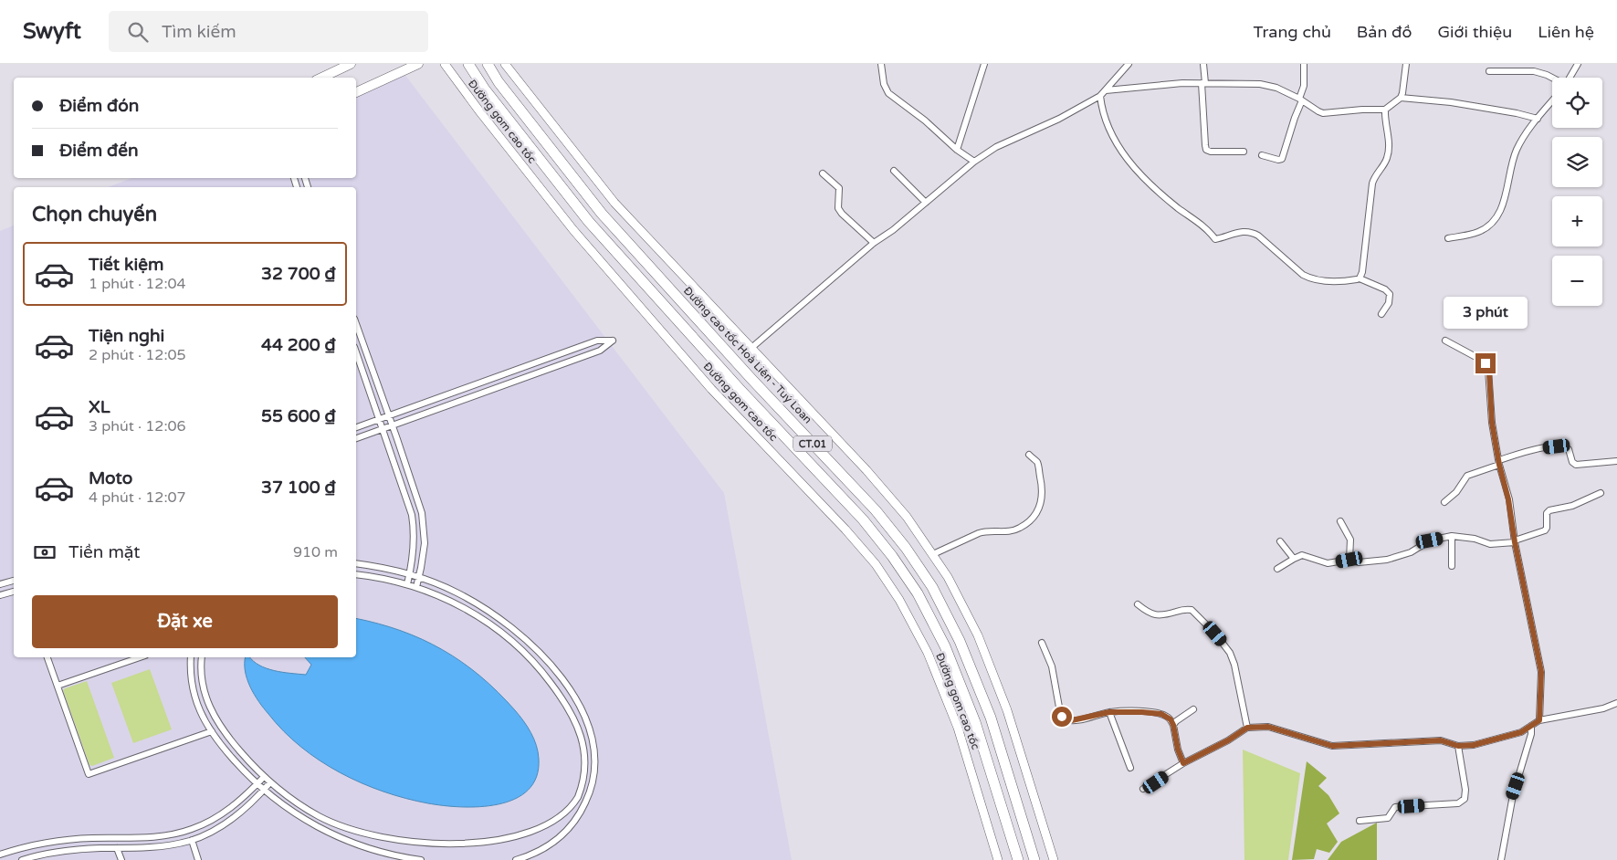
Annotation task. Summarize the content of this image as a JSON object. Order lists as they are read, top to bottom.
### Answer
{
  "streets": {
    "highway": ["Đường cao tốc Hoà Liên - Tuý Loan", "CT.01"],
    "main road": ["Đường gom cao tốc"]
  },
  "page": {
    "header": "Swyft",
    "search": "Tìm kiếm",
    "nav": [
      "Trang chủ",
      "Bản đồ",
      "Giới thiệu",
      "Liên hệ"
    ],
    "map_buttons": ["+", "−"],
    "banner": ["Điểm đón", "Điểm đến"],
    "heading": "Chọn chuyến",
    "list": [
      {
        "name": "Tiết kiệm",
        "note": "1 phút · 12:04",
        "value": "32 700 ₫"
      },
      {
        "name": "Tiện nghi",
        "note": "2 phút · 12:05",
        "value": "44 200 ₫"
      },
      {
        "name": "XL",
        "note": "3 phút · 12:06",
        "value": "55 600 ₫"
      },
      {
        "name": "Moto",
        "note": "4 phút · 12:07",
        "value": "37 100 ₫"
      }
    ],
    "bubble": "3 phút",
    "pay": ["Tiền mặt", "910 m"],
    "buttons": "Đặt xe"
  }
}
